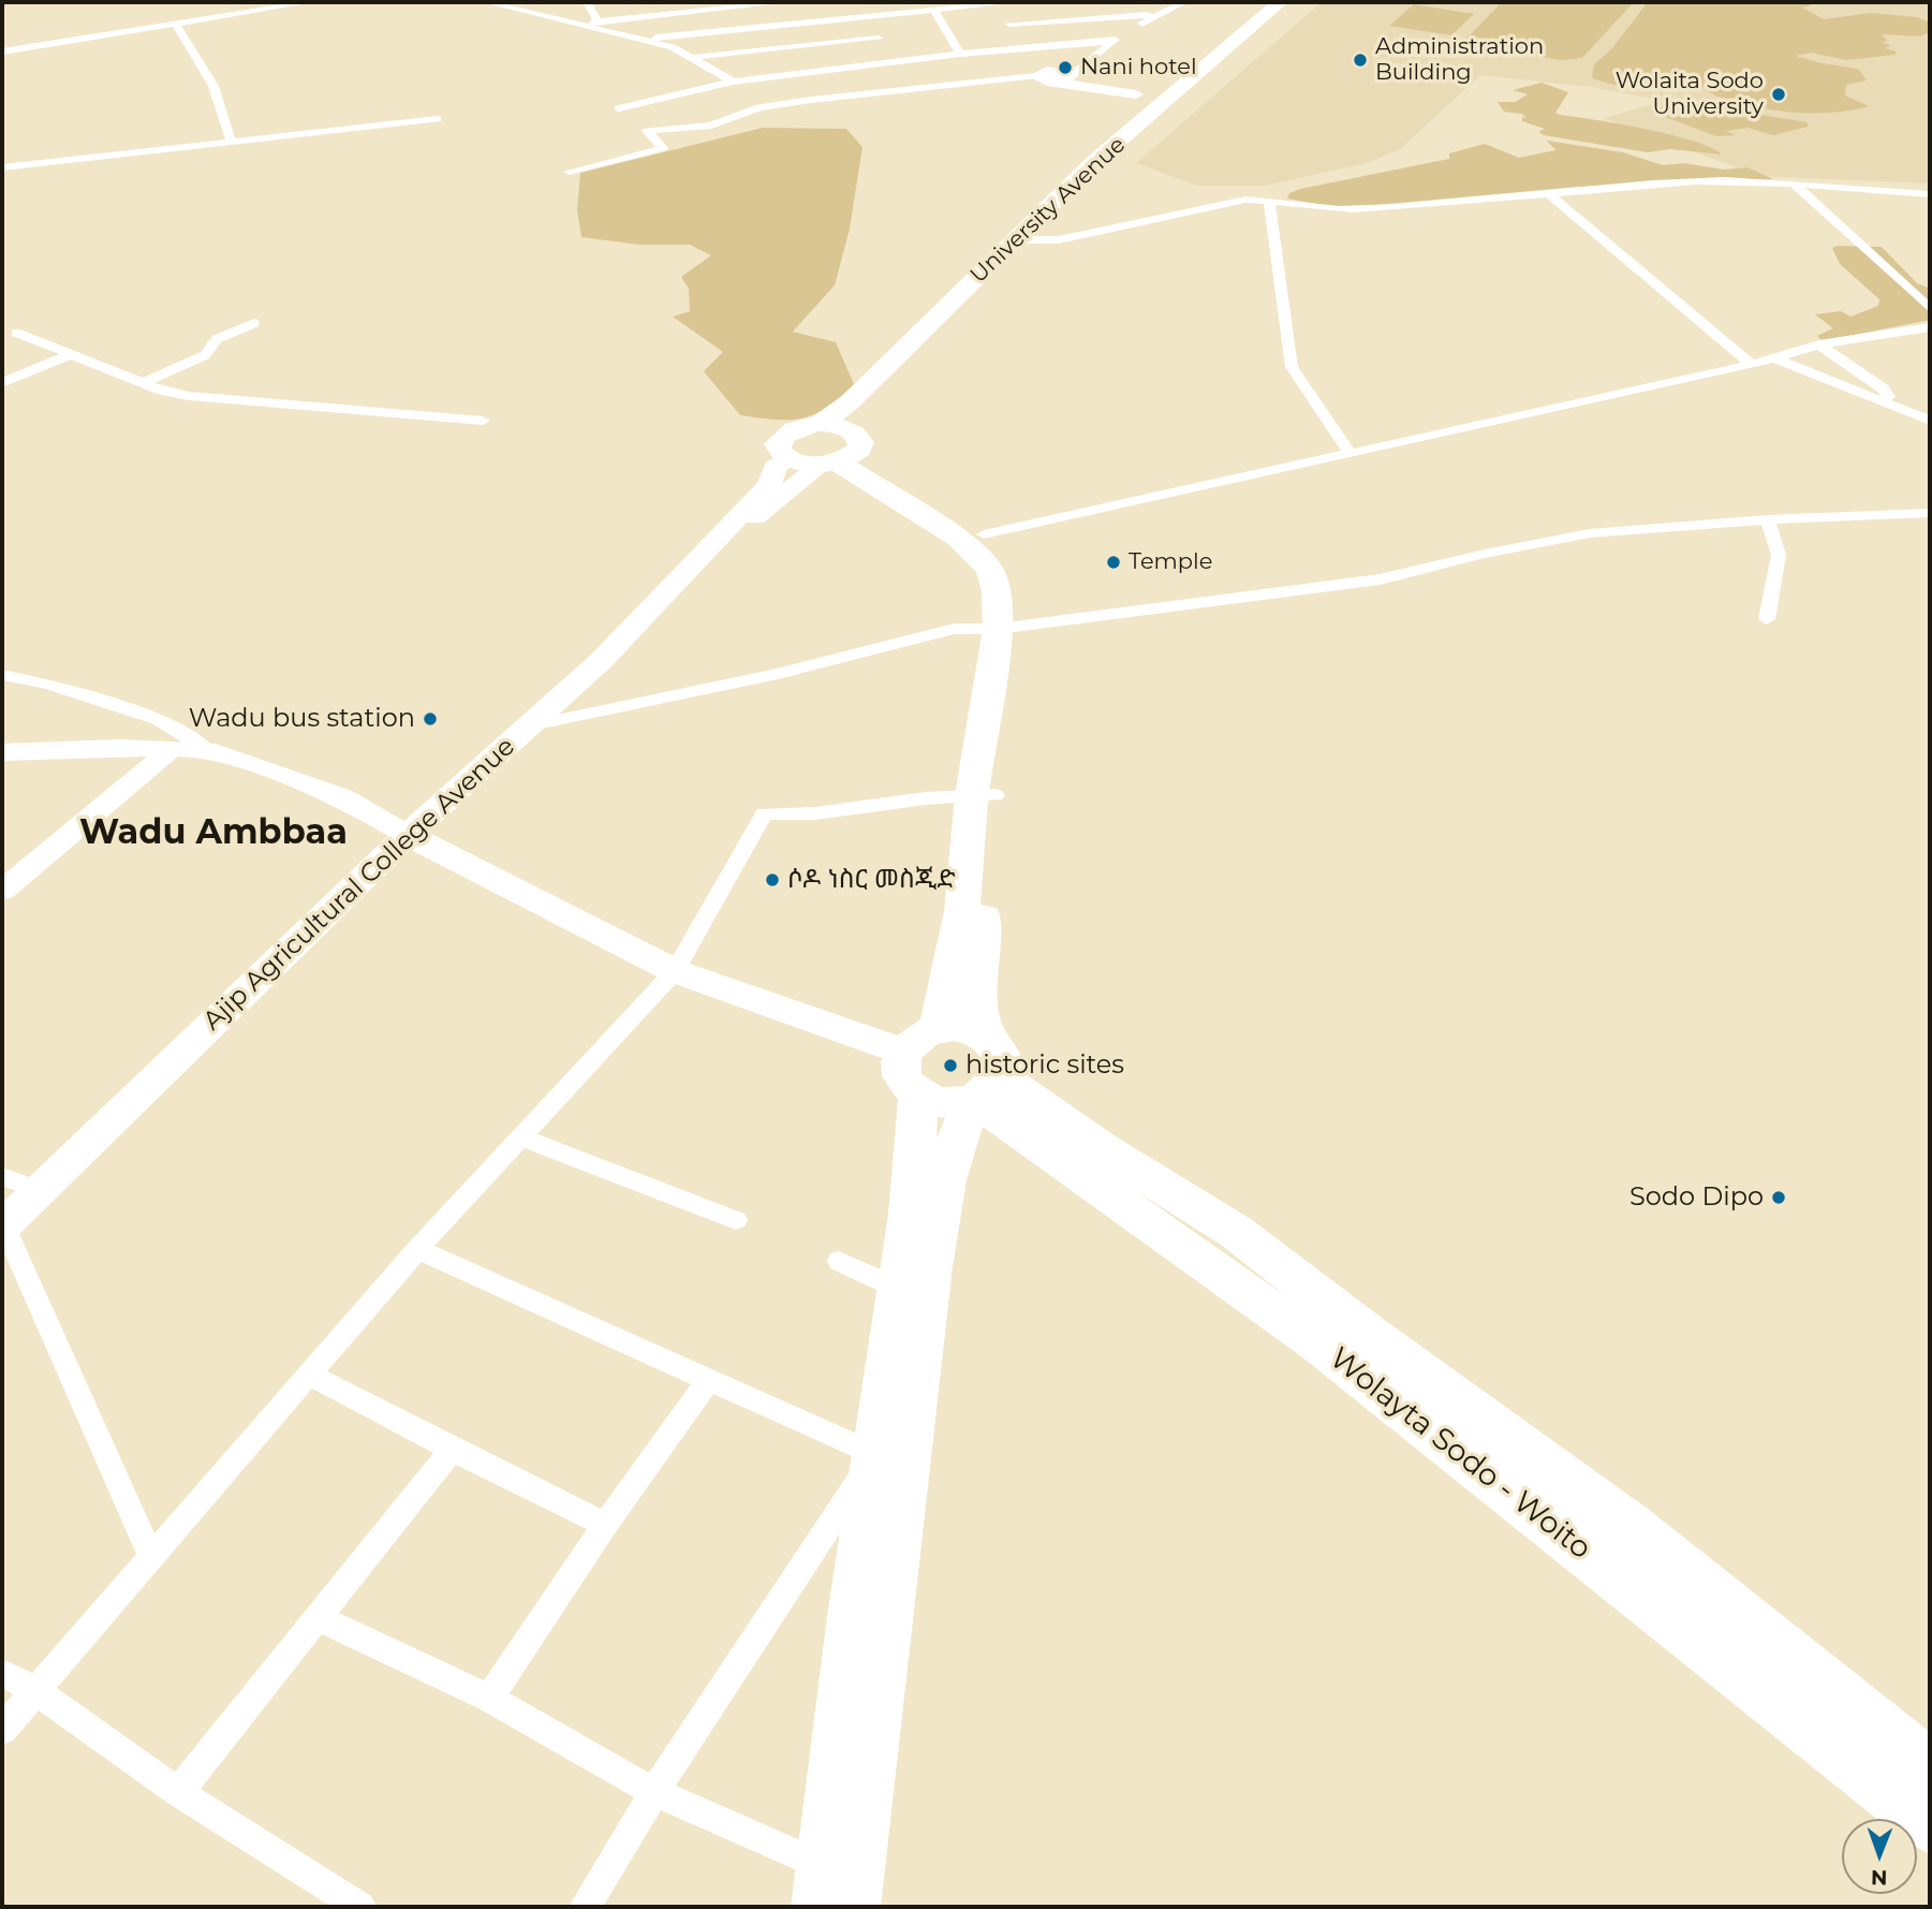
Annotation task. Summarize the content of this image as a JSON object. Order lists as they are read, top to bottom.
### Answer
{
  "streets": {
    "highway": ["University Avenue", "Wolayta Sodo - Woito"],
    "main road": ["Ajip Agricultural College Avenue"]
  },
  "crossings": [
    ["University Avenue", "Ajip Agricultural College Avenue"]
  ],
  "districts": ["Wadu Ambbaa"],
  "places": [
    "Administration Building",
    "Nani hotel",
    "Wolaita Sodo University",
    "Temple",
    "Wadu bus station",
    "ሶዶ ነስር መስጂድ",
    "historic sites",
    "Sodo Dipo"
  ],
  "north": "bottom"
}
